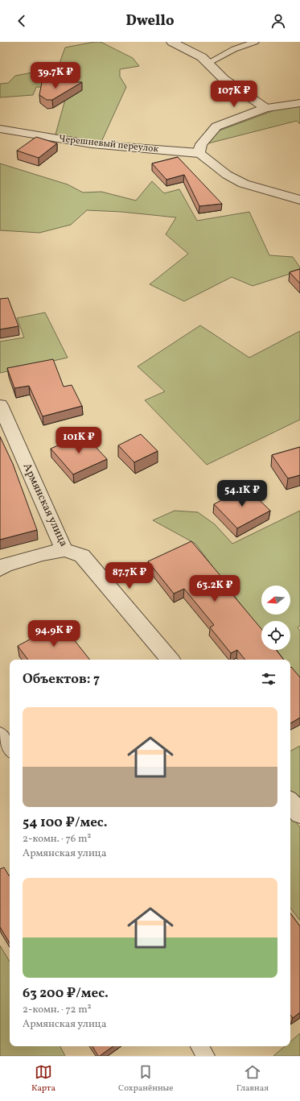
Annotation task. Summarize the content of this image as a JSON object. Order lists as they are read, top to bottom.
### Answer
{
  "streets": {
    "street": ["Черешневый переулок", "Армянская улица"]
  },
  "north": "left",
  "page": {
    "header": "Dwello",
    "price": [
      "39.7K ₽",
      "107K ₽",
      "101K ₽",
      "54.1K ₽",
      "87.7K ₽",
      "63.2K ₽",
      "94.9K ₽"
    ],
    "heading": "Объектов: 7",
    "list": [
      {
        "name": "54 100 ₽/мес.",
        "note": "2-комн. · 76 m² · Армянская улица"
      },
      {
        "name": "63 200 ₽/мес.",
        "note": "2-комн. · 72 m² · Армянская улица"
      }
    ],
    "tabs": ["Карта", "Сохранённые", "Главная"]
  }
}
